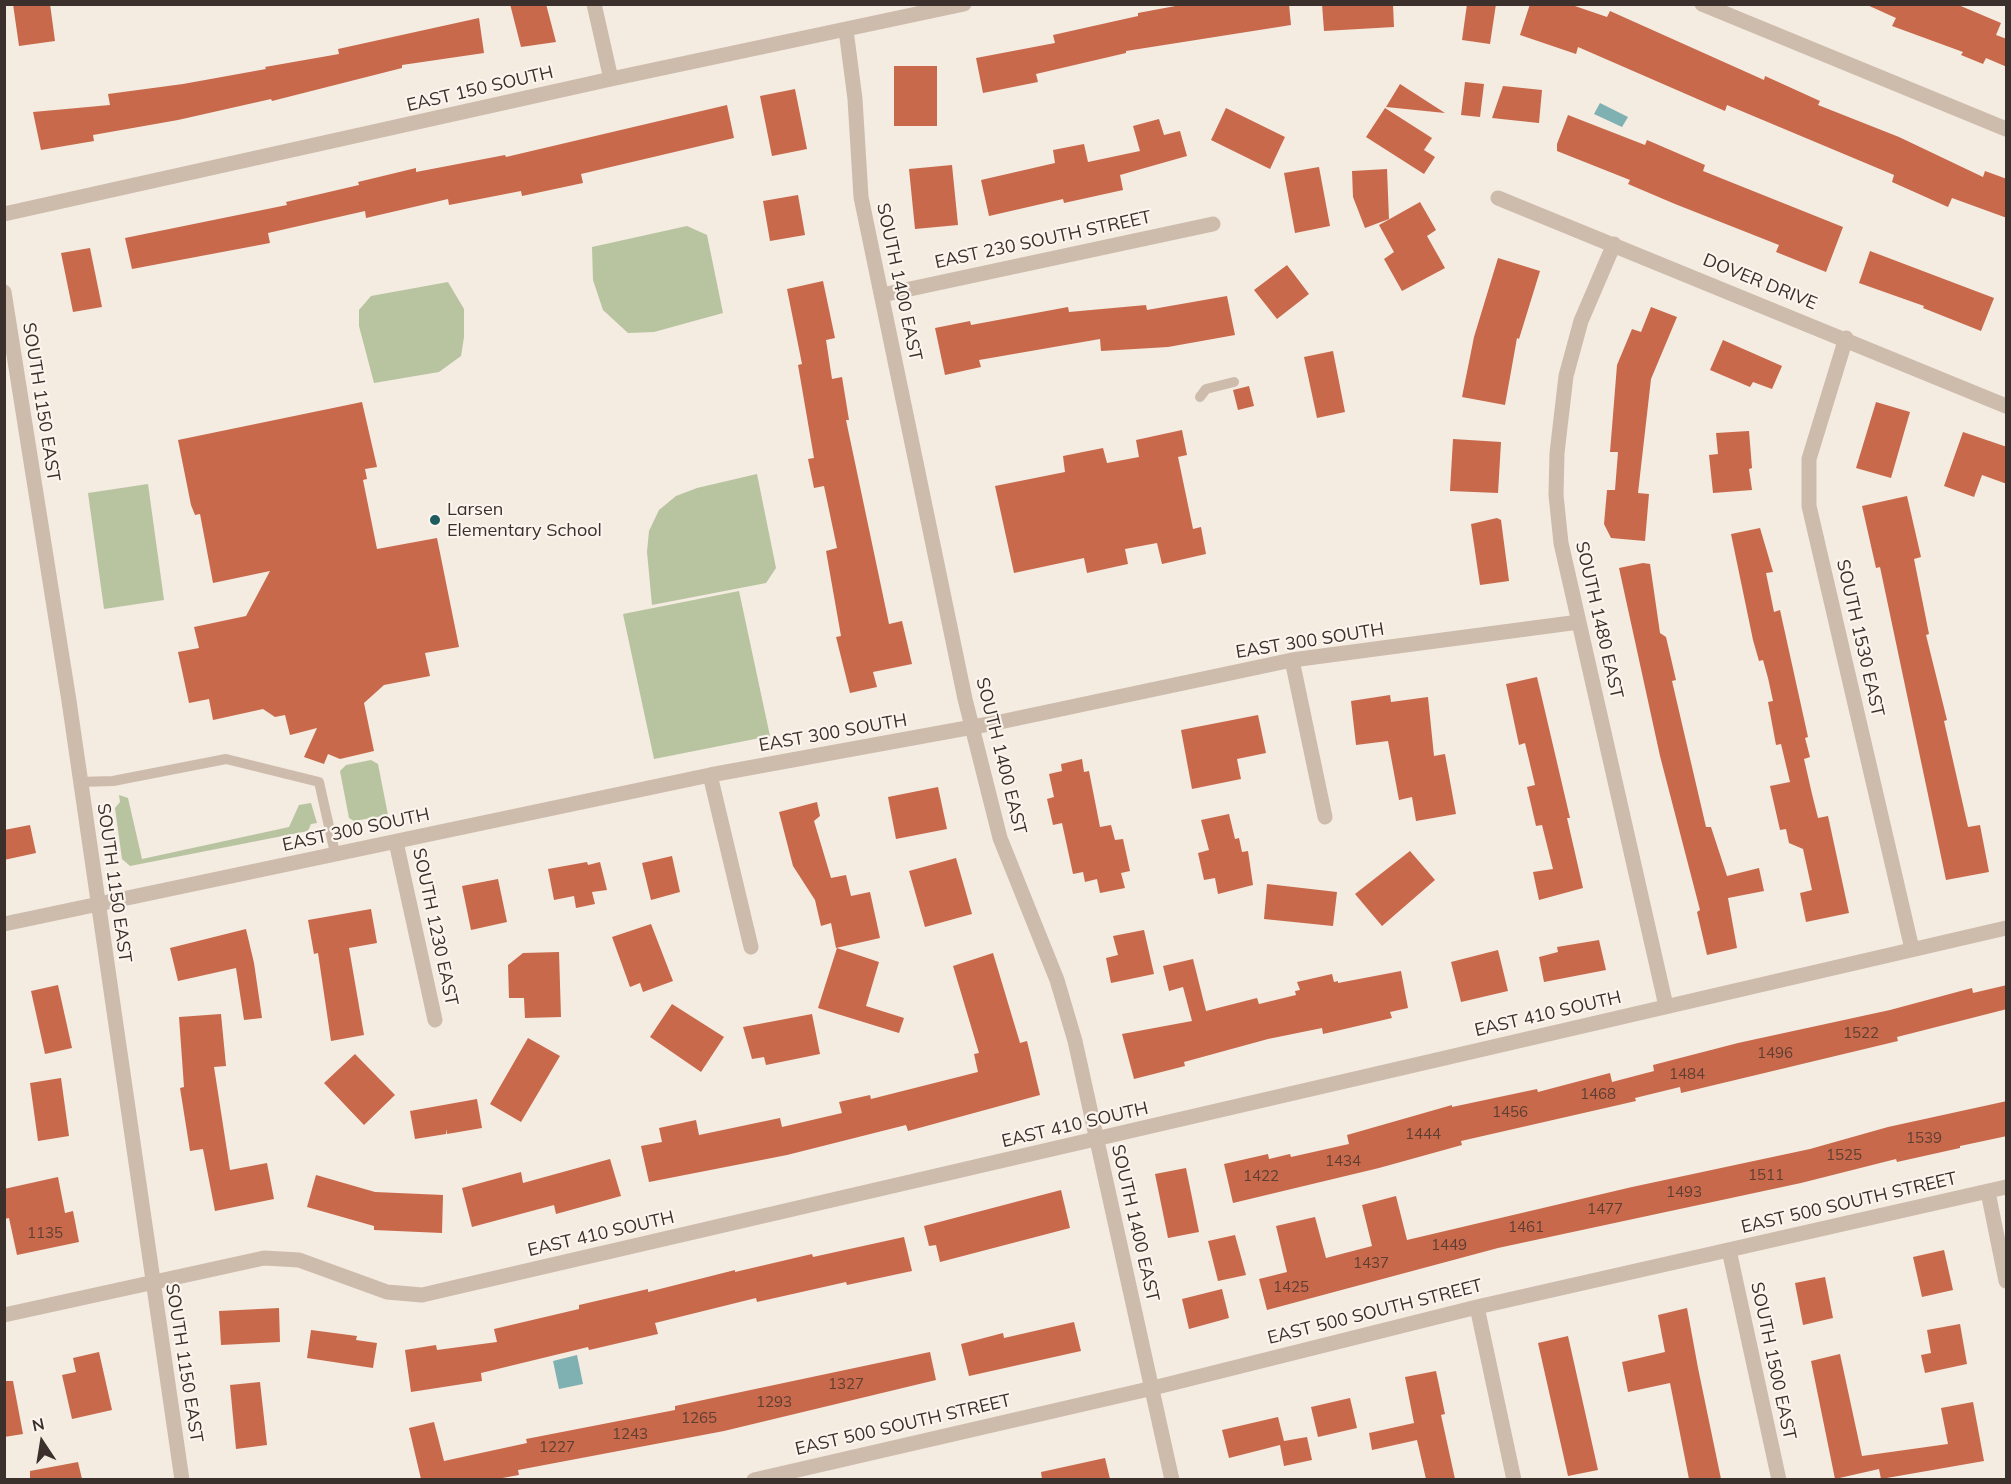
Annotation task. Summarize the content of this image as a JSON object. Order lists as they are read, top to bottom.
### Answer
{
  "streets": {
    "street": [
      "EAST 150 SOUTH",
      "EAST 230 SOUTH STREET",
      "SOUTH 1400 EAST",
      "DOVER DRIVE",
      "SOUTH 1150 EAST",
      "SOUTH 1480 EAST",
      "SOUTH 1530 EAST",
      "EAST 300 SOUTH",
      "SOUTH 1230 EAST",
      "EAST 410 SOUTH",
      "EAST 500 SOUTH STREET",
      "SOUTH 1500 EAST"
    ]
  },
  "crossings": [
    ["EAST 150 SOUTH", "SOUTH 1400 EAST"],
    ["EAST 230 SOUTH STREET", "SOUTH 1400 EAST"],
    ["SOUTH 1400 EAST", "EAST 300 SOUTH"],
    ["SOUTH 1400 EAST", "EAST 410 SOUTH"],
    ["SOUTH 1400 EAST", "EAST 500 SOUTH STREET"],
    ["DOVER DRIVE", "SOUTH 1480 EAST"],
    ["DOVER DRIVE", "SOUTH 1530 EAST"],
    ["SOUTH 1150 EAST", "EAST 300 SOUTH"],
    ["SOUTH 1150 EAST", "EAST 410 SOUTH"],
    ["SOUTH 1480 EAST", "EAST 300 SOUTH"],
    ["SOUTH 1480 EAST", "EAST 410 SOUTH"],
    ["SOUTH 1530 EAST", "EAST 410 SOUTH"],
    ["EAST 300 SOUTH", "SOUTH 1230 EAST"],
    ["EAST 500 SOUTH STREET", "SOUTH 1500 EAST"]
  ],
  "places": ["Larsen Elementary School"],
  "house_numbers": [
    "1522",
    "1496",
    "1484",
    "1468",
    "1456",
    "1444",
    "1539",
    "1525",
    "1434",
    "1511",
    "1422",
    "1493",
    "1477",
    "1461",
    "1135",
    "1449",
    "1437",
    "1425",
    "1327",
    "1293",
    "1265",
    "1243",
    "1227"
  ],
  "north": "top"
}
